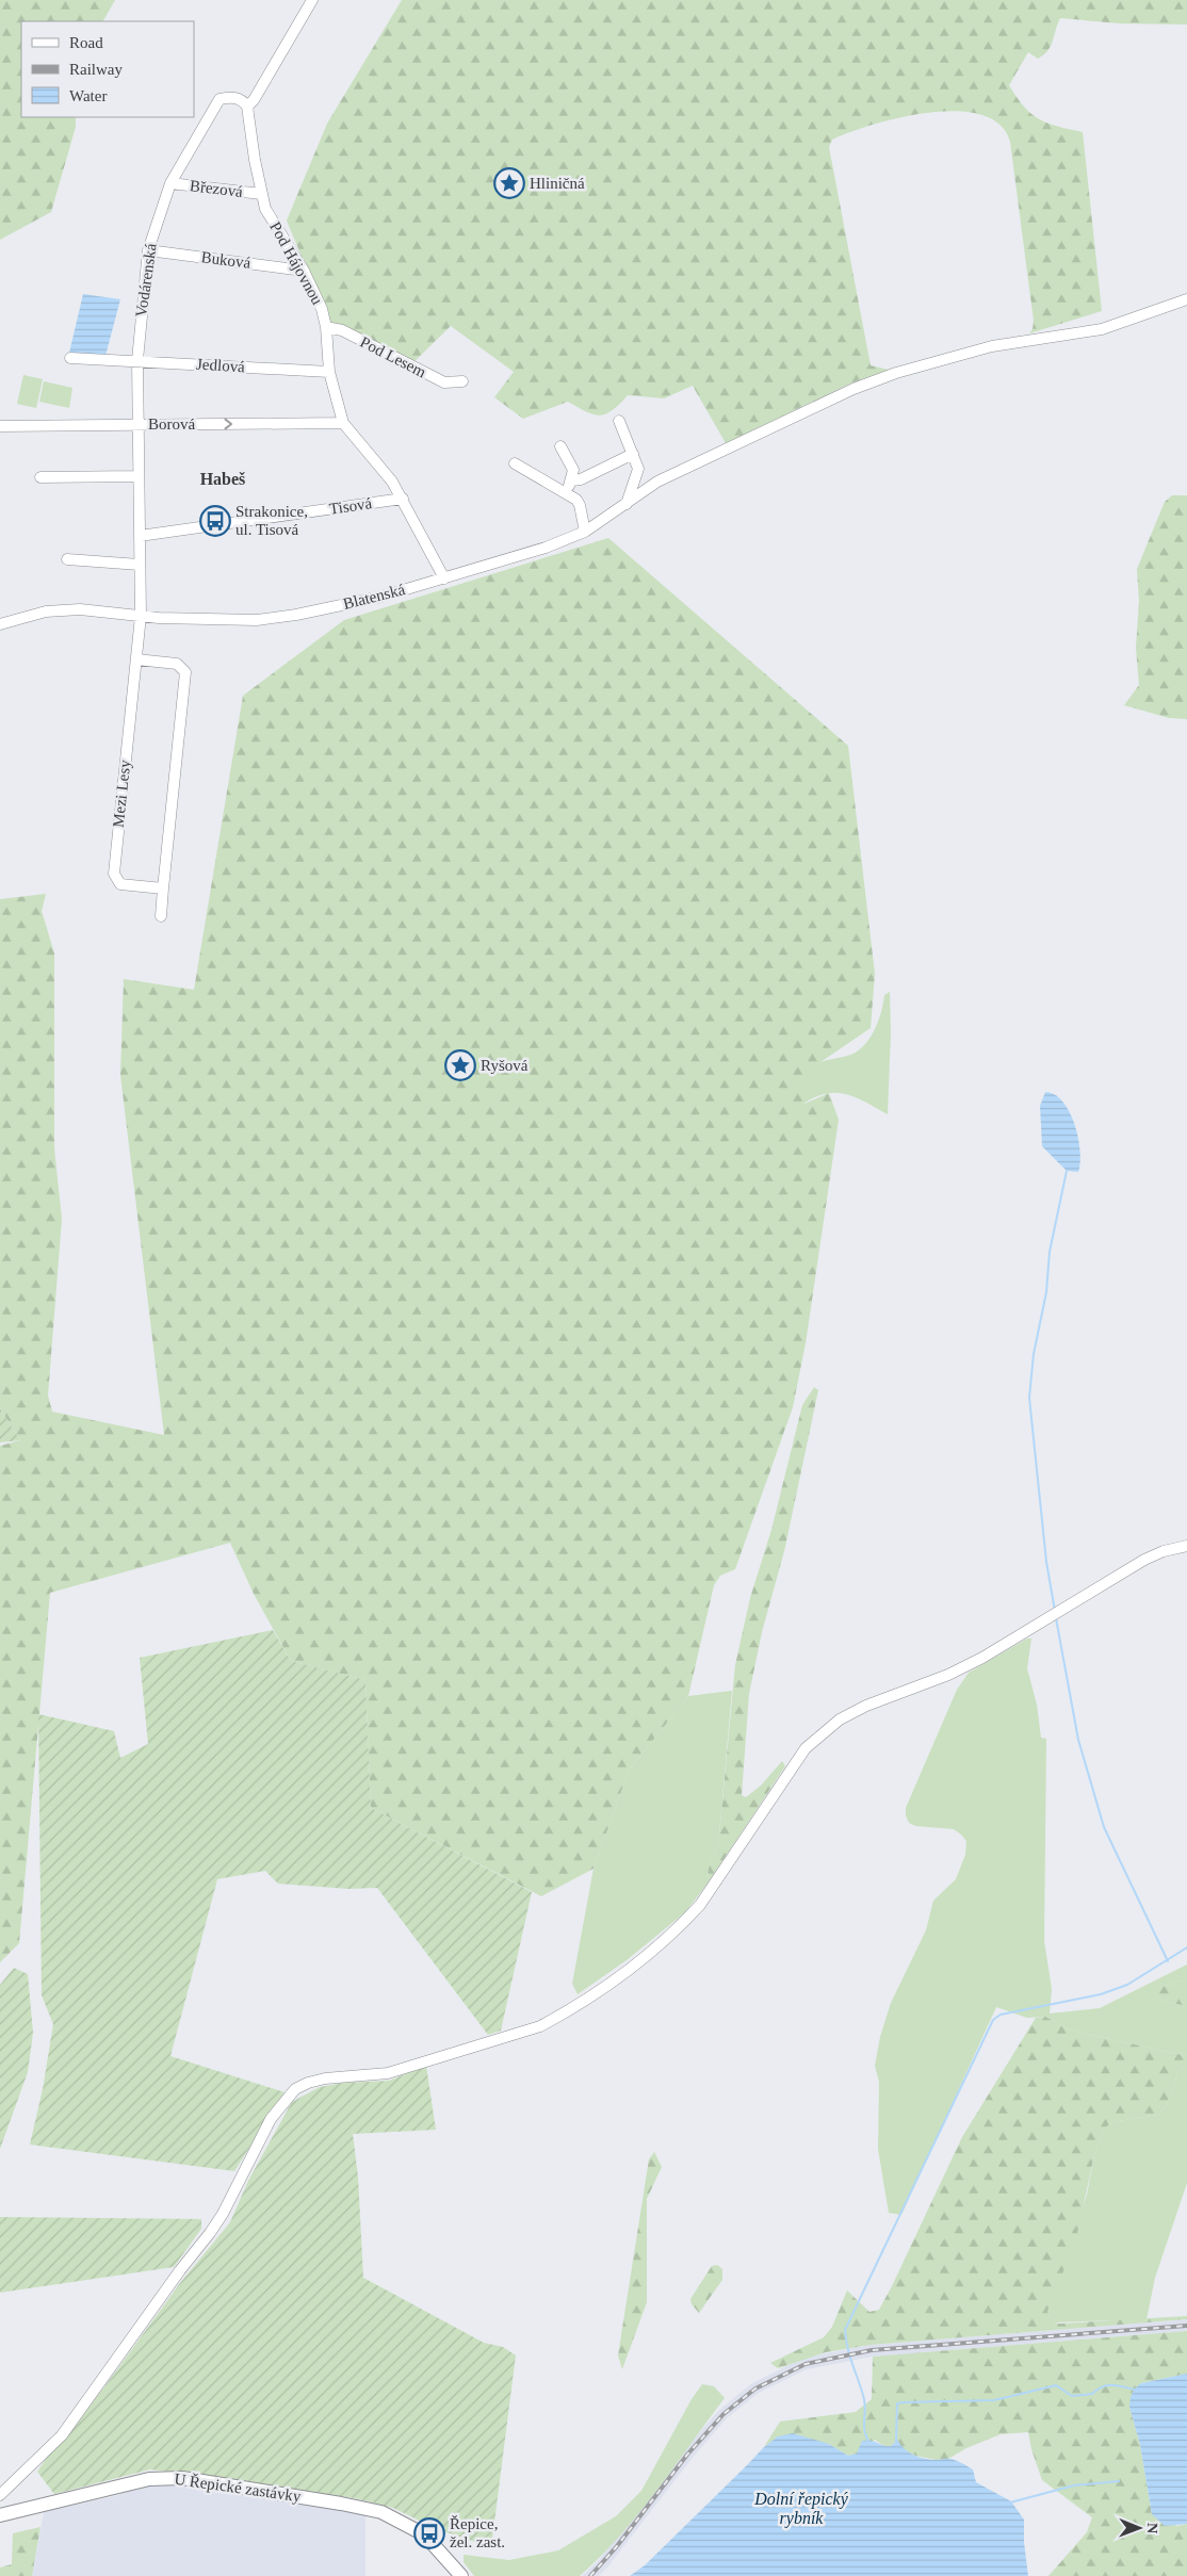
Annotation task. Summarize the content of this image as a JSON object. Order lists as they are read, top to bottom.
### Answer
{
  "streets": {
    "main road": ["U Řepické zastávky"],
    "street": [
      "Březová",
      "Buková",
      "Pod Hájovnou",
      "Vodárenská",
      "Pod Lesem",
      "Jedlová",
      "Borová",
      "Tisová",
      "Blatenská",
      "Mezi Lesy"
    ]
  },
  "crossings": [
    ["Březová", "Pod Hájovnou"],
    ["Březová", "Vodárenská"],
    ["Buková", "Pod Hájovnou"],
    ["Buková", "Vodárenská"],
    ["Pod Hájovnou", "Vodárenská"],
    ["Pod Hájovnou", "Pod Lesem"],
    ["Pod Hájovnou", "Jedlová"],
    ["Pod Hájovnou", "Borová"],
    ["Pod Hájovnou", "Tisová"],
    ["Pod Hájovnou", "Blatenská"],
    ["Vodárenská", "Jedlová"],
    ["Vodárenská", "Borová"],
    ["Vodárenská", "Tisová"],
    ["Vodárenská", "Blatenská"],
    ["Vodárenská", "Mezi Lesy"],
    ["Blatenská", "Mezi Lesy"]
  ],
  "one_way": ["Borová"],
  "districts": ["Habeš"],
  "water": ["Dolní řepický rybník"],
  "places": {
    "place": ["Hliničná", "Ryšová"],
    "bus stop": ["Strakonice, ul. Tisová", "Řepice, žel. zast."]
  },
  "legend": ["Road", "Railway", "Water"],
  "north": "right"
}
